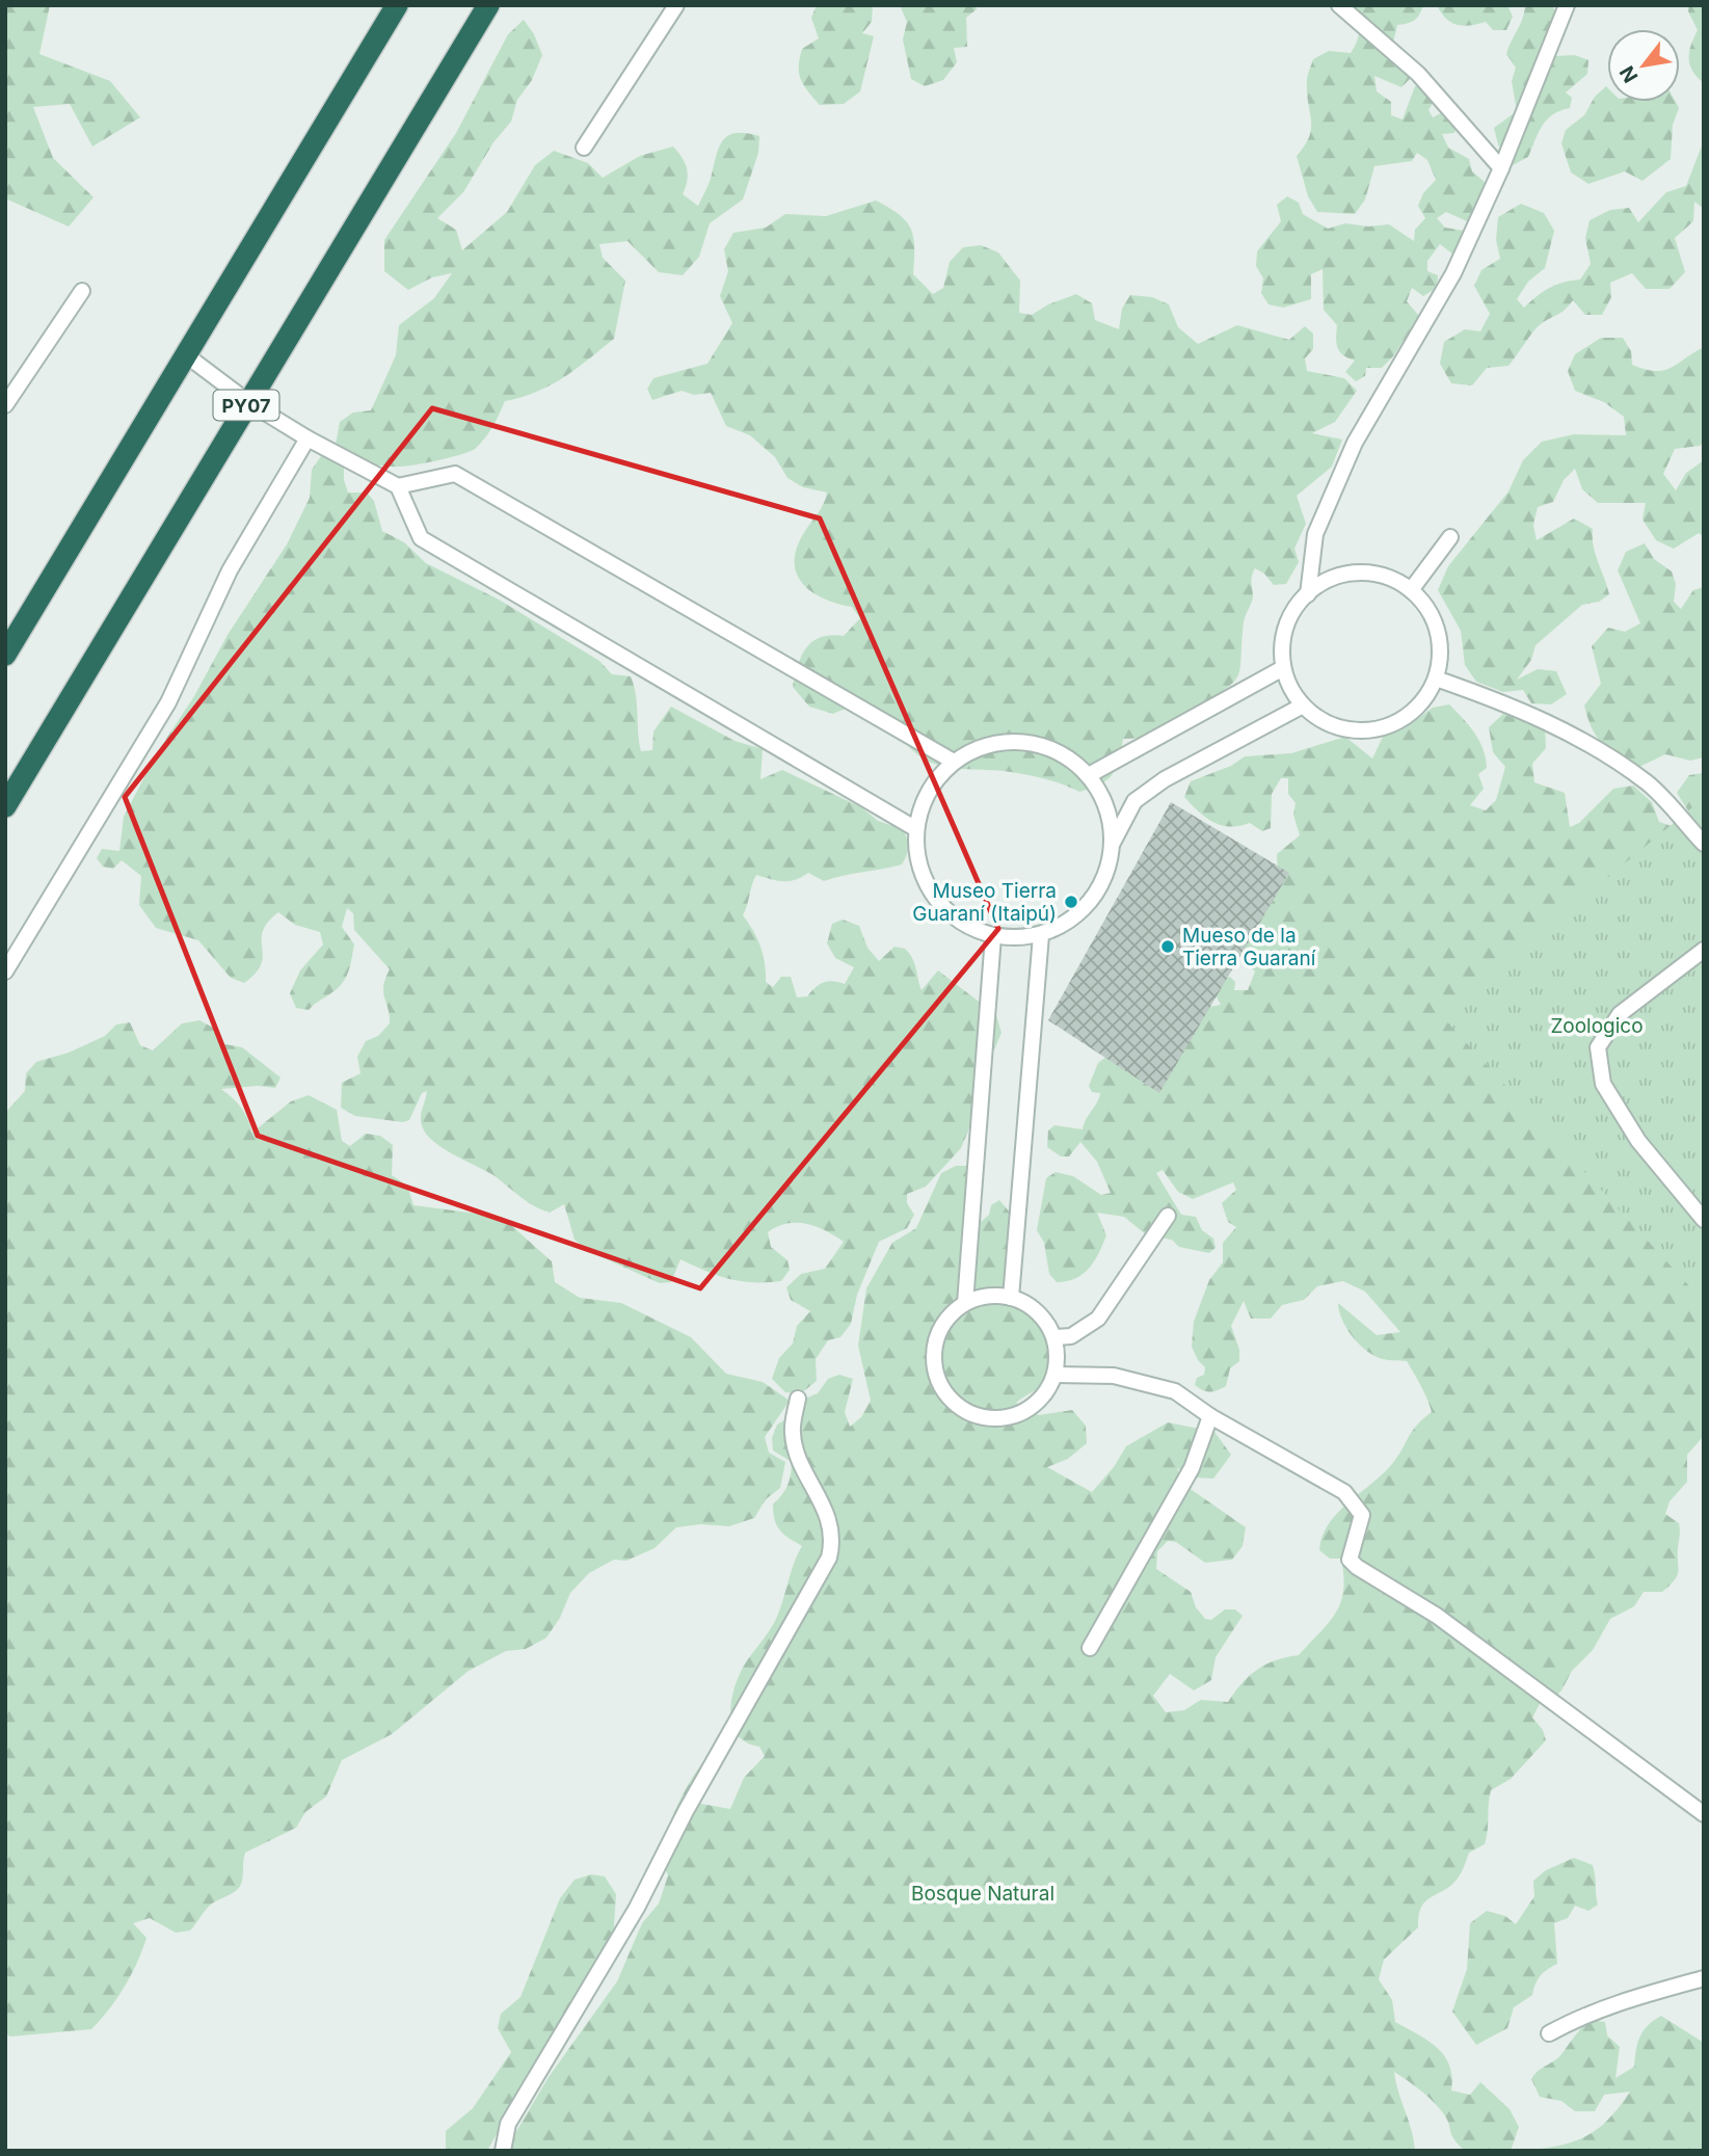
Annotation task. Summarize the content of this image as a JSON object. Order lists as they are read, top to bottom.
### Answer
{
  "streets": {
    "highway": ["PY07"]
  },
  "parks": ["Zoologico", "Bosque Natural"],
  "places": ["Museo Tierra Guaraní (Itaipú)", "Mueso de la Tierra Guaraní"],
  "north": "bottom left"
}
